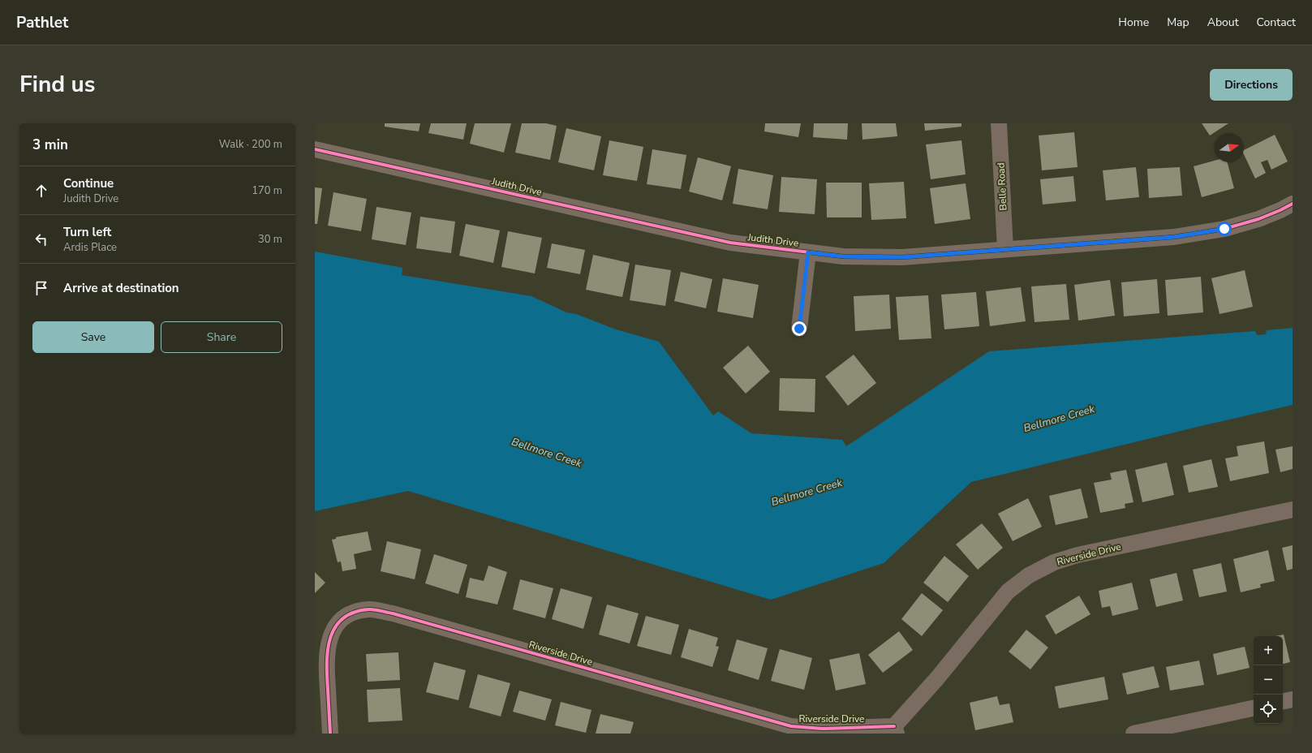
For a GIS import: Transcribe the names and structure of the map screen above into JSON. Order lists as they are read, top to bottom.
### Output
{
  "streets": {
    "street": ["Judith Drive", "Belle Road", "Riverside Drive"]
  },
  "crossings": [
    ["Judith Drive", "Belle Road"]
  ],
  "water": ["Bellmore Creek"],
  "north": "right",
  "page": {
    "header": "Pathlet",
    "nav": [
      "Home",
      "Map",
      "About",
      "Contact"
    ],
    "title": "Find us",
    "buttons": [
      "Directions",
      ["Save", "Share"]
    ],
    "heading": ["3 min", "Walk · 200 m"],
    "list": [
      ["Continue", "Judith Drive", "170 m"],
      ["Turn left", "Ardis Place", "30 m"],
      "Arrive at destination"
    ],
    "map_buttons": ["+", "−"]
  }
}
